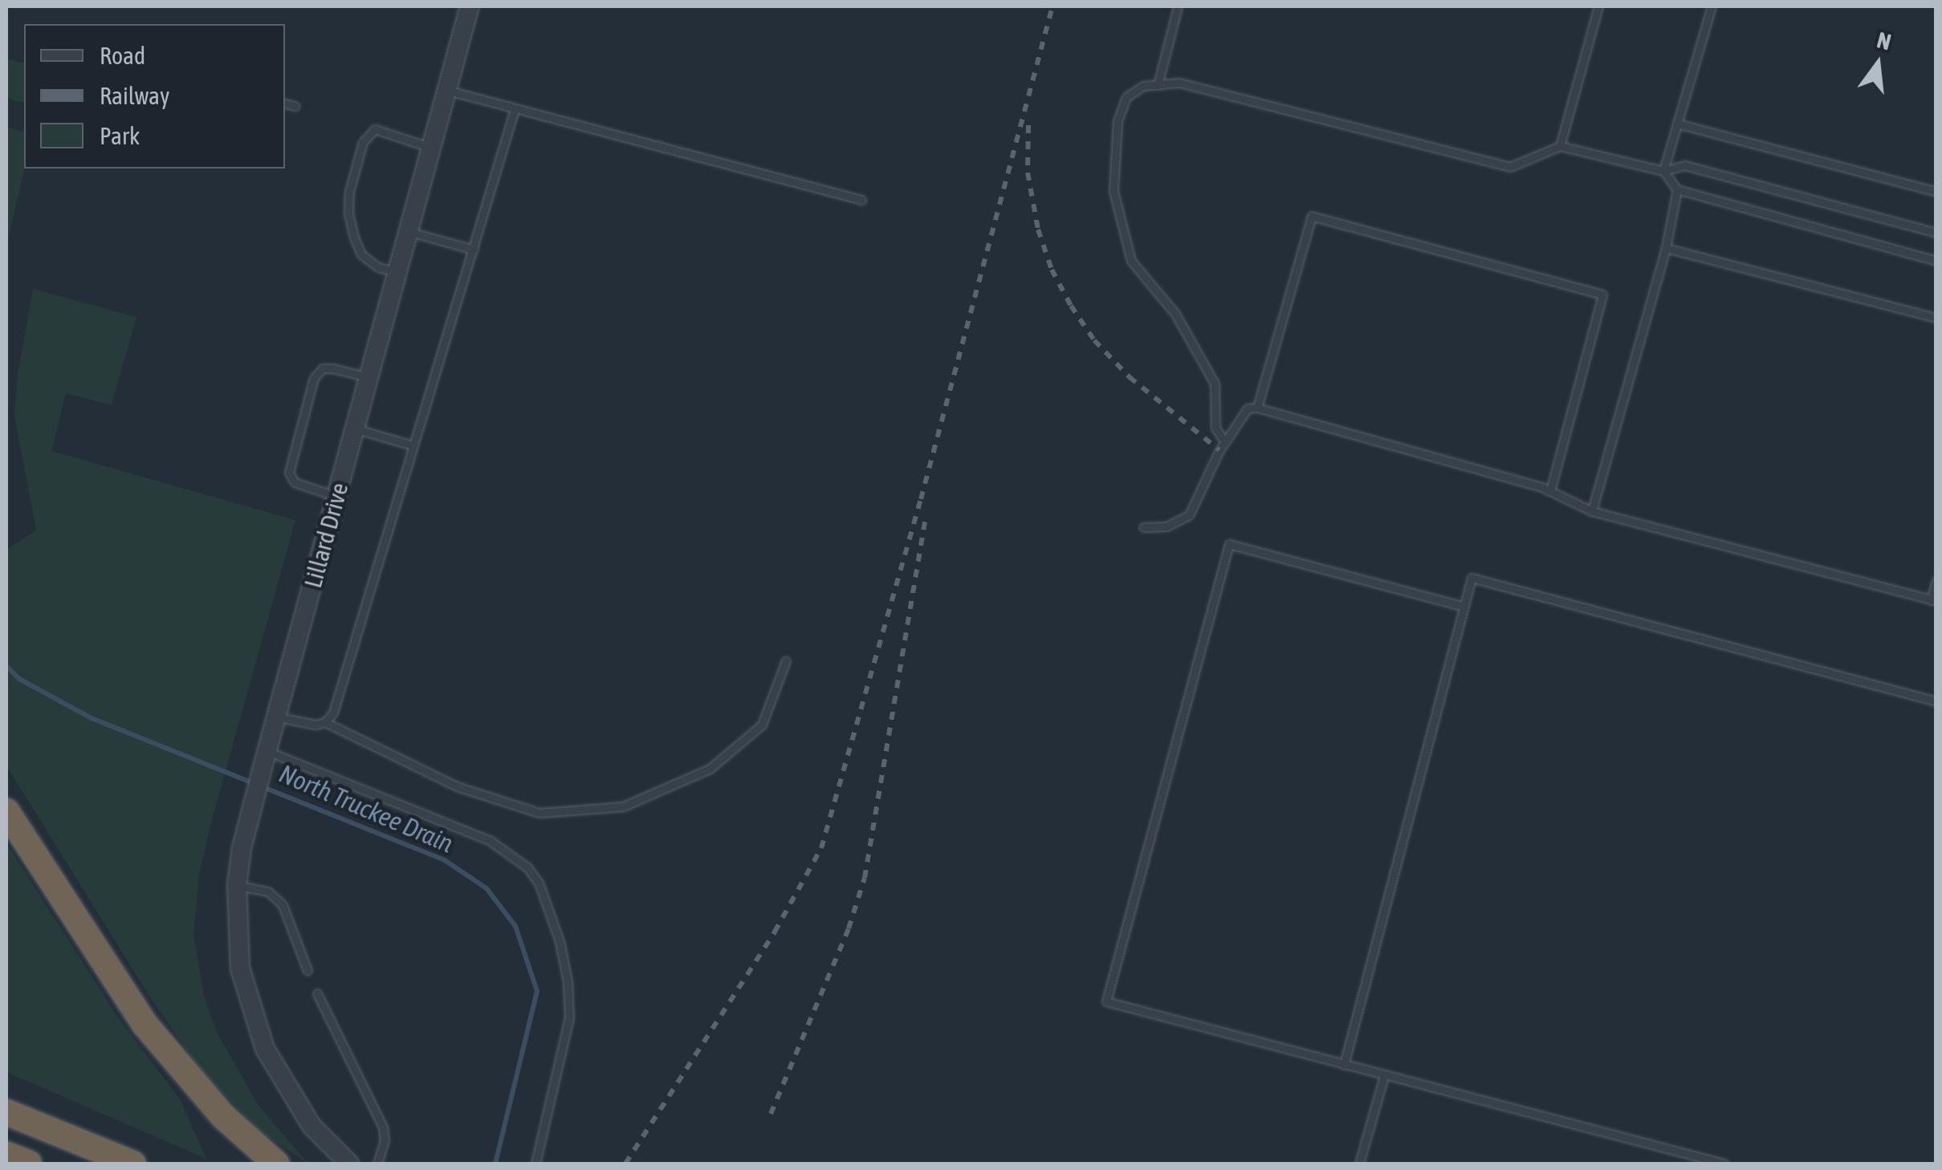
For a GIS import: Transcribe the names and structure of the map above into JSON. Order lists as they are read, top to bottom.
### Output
{
  "streets": {
    "street": ["Lillard Drive"]
  },
  "water": ["North Truckee Drain"],
  "legend": ["Road", "Railway", "Park"],
  "north": "top"
}
